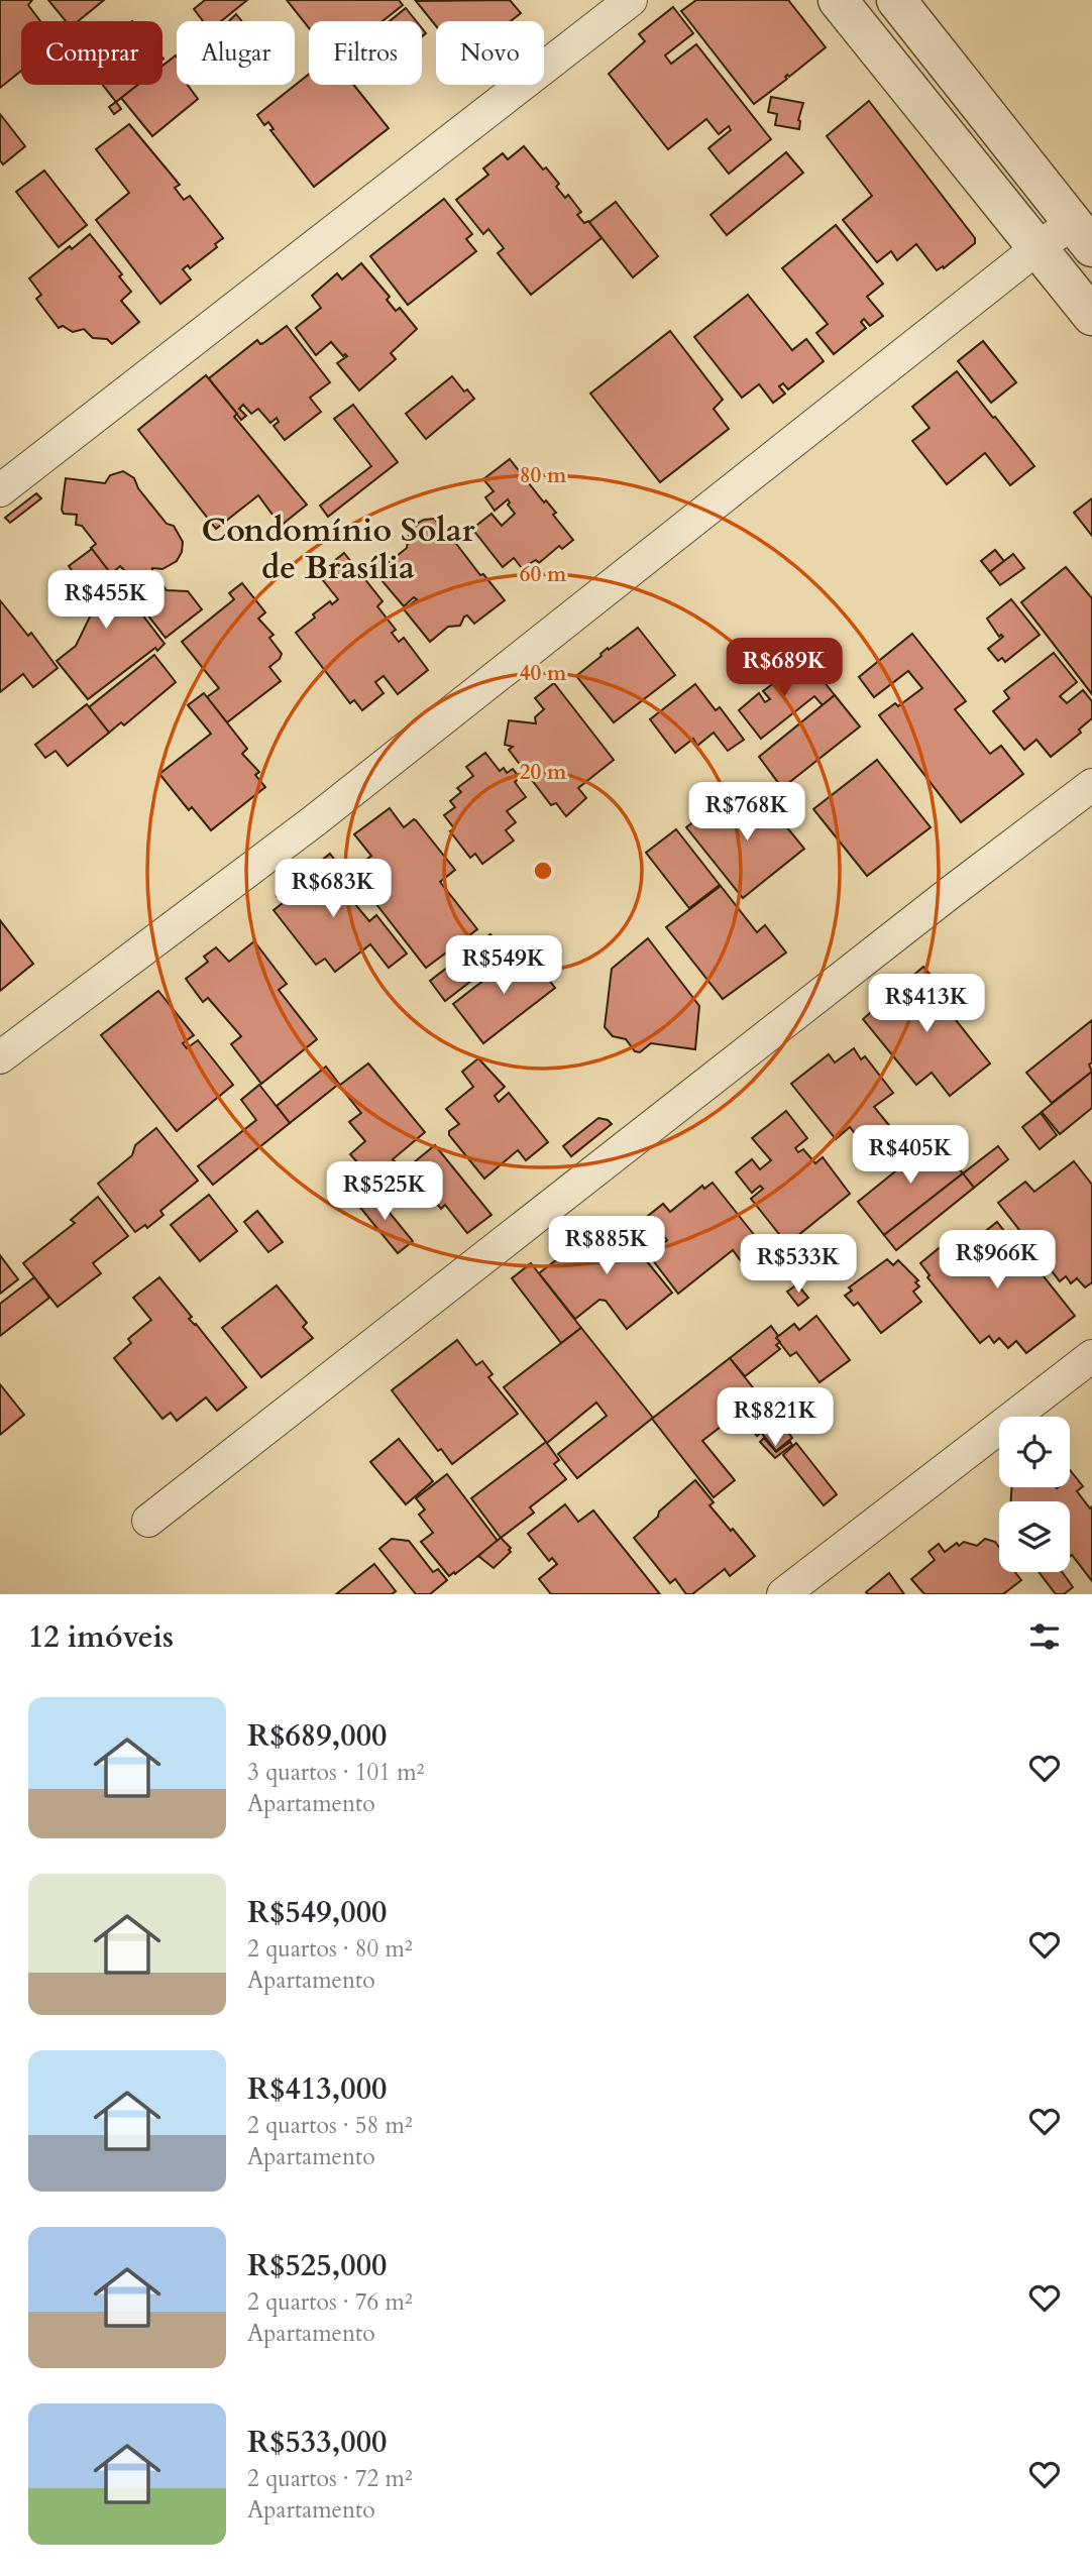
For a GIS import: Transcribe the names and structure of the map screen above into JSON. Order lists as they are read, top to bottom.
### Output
{
  "districts": ["Condomínio Solar de Brasília"],
  "page": {
    "chip": [
      "Comprar",
      "Alugar",
      "Filtros",
      "Novo"
    ],
    "price": [
      "R$455K",
      "R$689K",
      "R$768K",
      "R$683K",
      "R$549K",
      "R$413K",
      "R$405K",
      "R$525K",
      "R$885K",
      "R$966K",
      "R$533K",
      "R$821K"
    ],
    "heading": "12 imóveis",
    "list": [
      {
        "name": "R$689,000",
        "note": "3 quartos · 101 m² · Apartamento"
      },
      {
        "name": "R$549,000",
        "note": "2 quartos · 80 m² · Apartamento"
      },
      {
        "name": "R$413,000",
        "note": "2 quartos · 58 m² · Apartamento"
      },
      {
        "name": "R$525,000",
        "note": "2 quartos · 76 m² · Apartamento"
      },
      {
        "name": "R$533,000",
        "note": "2 quartos · 72 m² · Apartamento"
      }
    ]
  },
  "rings": [
    "80 m",
    "60 m",
    "40 m",
    "20 m"
  ]
}
